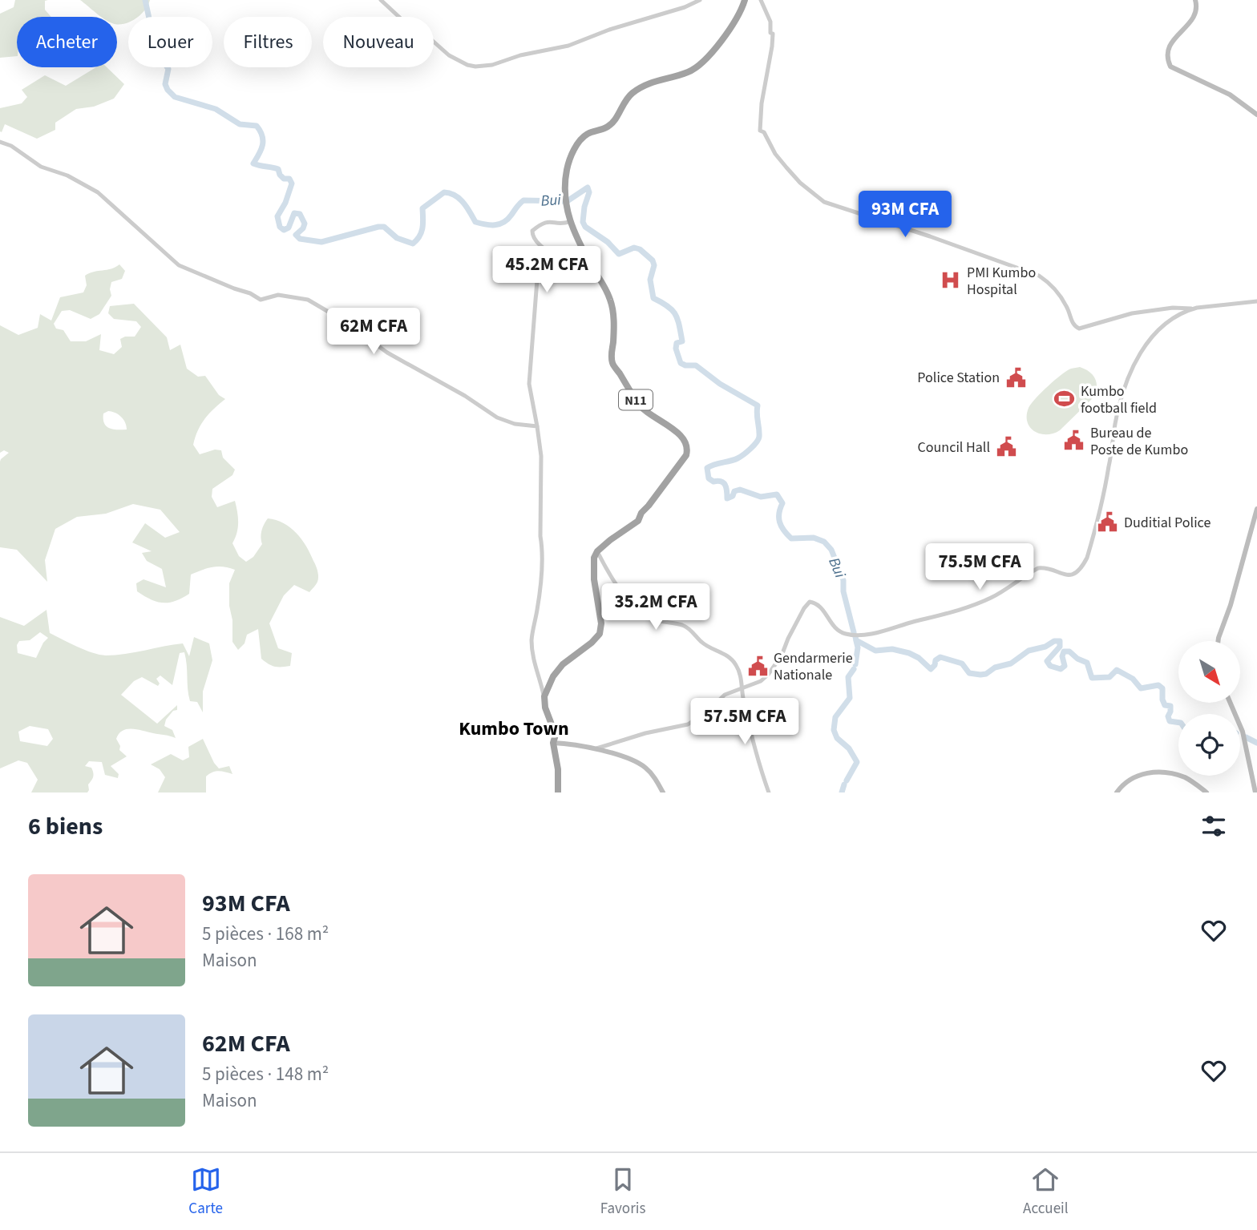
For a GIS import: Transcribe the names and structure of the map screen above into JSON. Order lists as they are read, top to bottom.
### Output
{
  "streets": {
    "highway": ["N11"]
  },
  "districts": ["Kumbo Town"],
  "water": ["Bui"],
  "places": {
    "hospital": ["PMI Kumbo Hospital"],
    "public building": [
      "Police Station",
      "Bureau de Poste de Kumbo",
      "Council Hall",
      "Duditial Police",
      "Gendarmerie Nationale"
    ],
    "sports": ["Kumbo football field"]
  },
  "north": "bottom right",
  "page": {
    "chip": [
      "Acheter",
      "Louer",
      "Filtres",
      "Nouveau"
    ],
    "price": [
      "93M CFA",
      "45.2M CFA",
      "62M CFA",
      "75.5M CFA",
      "35.2M CFA",
      "57.5M CFA"
    ],
    "heading": "6 biens",
    "list": [
      {
        "name": "93M CFA",
        "note": "5 pièces · 168 m² · Maison"
      },
      {
        "name": "62M CFA",
        "note": "5 pièces · 148 m² · Maison"
      }
    ],
    "tabs": ["Carte", "Favoris", "Accueil"]
  }
}
